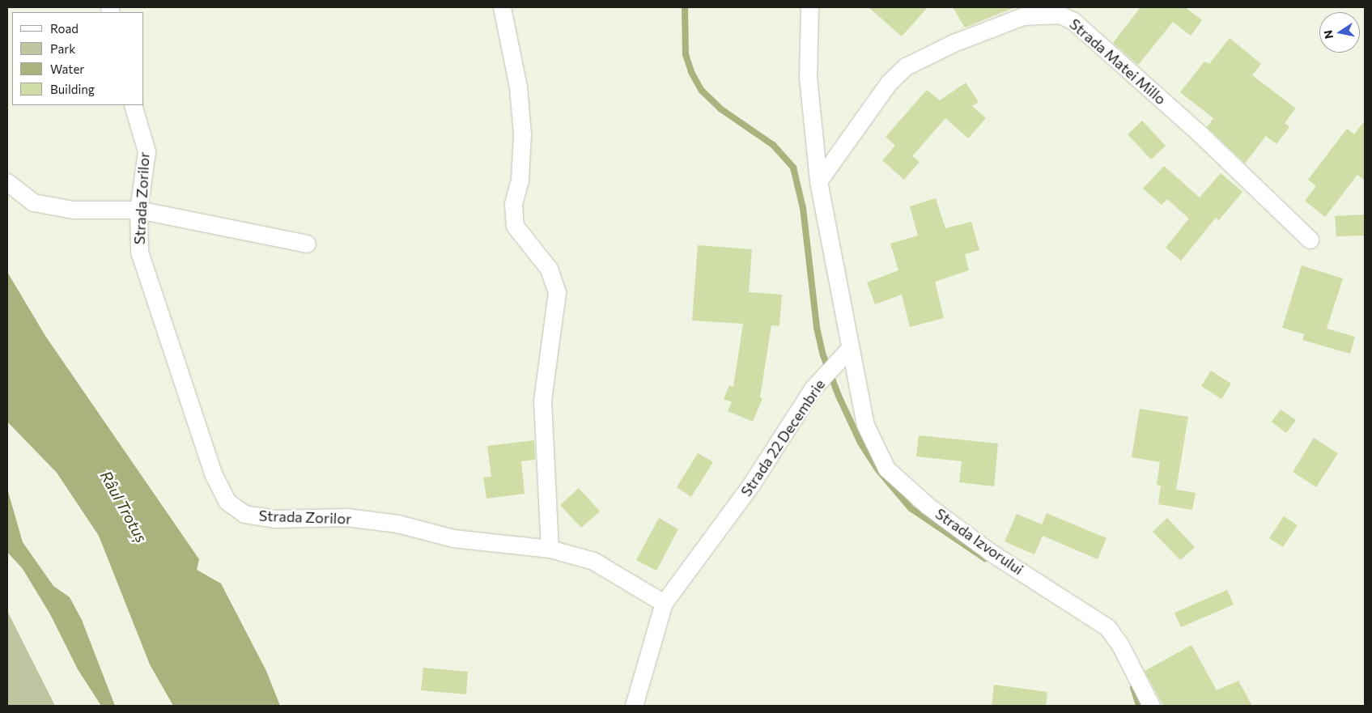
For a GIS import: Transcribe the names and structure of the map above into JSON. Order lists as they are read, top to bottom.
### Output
{
  "streets": {
    "street": [
      "Strada Matei Millo",
      "Strada Zorilor",
      "Strada 22 Decembrie",
      "Strada Izvorului"
    ]
  },
  "crossings": [
    ["Strada Zorilor", "Strada 22 Decembrie"],
    ["Strada 22 Decembrie", "Strada Izvorului"]
  ],
  "water": ["Râul Trotuș"],
  "legend": [
    "Road",
    "Park",
    "Water",
    "Building"
  ],
  "north": "left"
}
